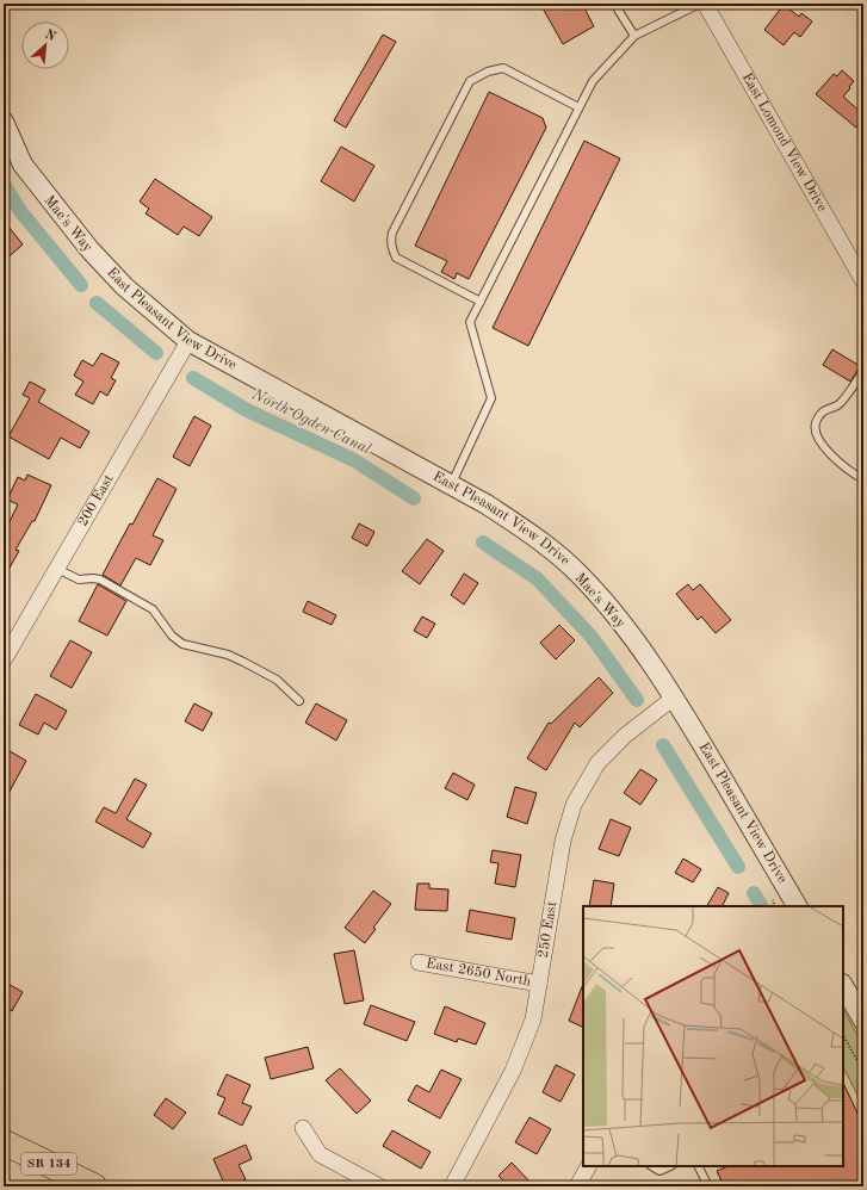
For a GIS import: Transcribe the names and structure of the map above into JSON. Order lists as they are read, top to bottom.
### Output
{
  "streets": {
    "main road": ["SR 134"],
    "street": [
      "East Lomond View Drive",
      "East Pleasant View Drive",
      "200 East",
      "250 East",
      "East 2650 North"
    ]
  },
  "crossings": [
    ["East Pleasant View Drive", "200 East"],
    ["East Pleasant View Drive", "250 East"],
    ["250 East", "East 2650 North"]
  ],
  "water": ["North Ogden Canal"],
  "north": "top right"
}
